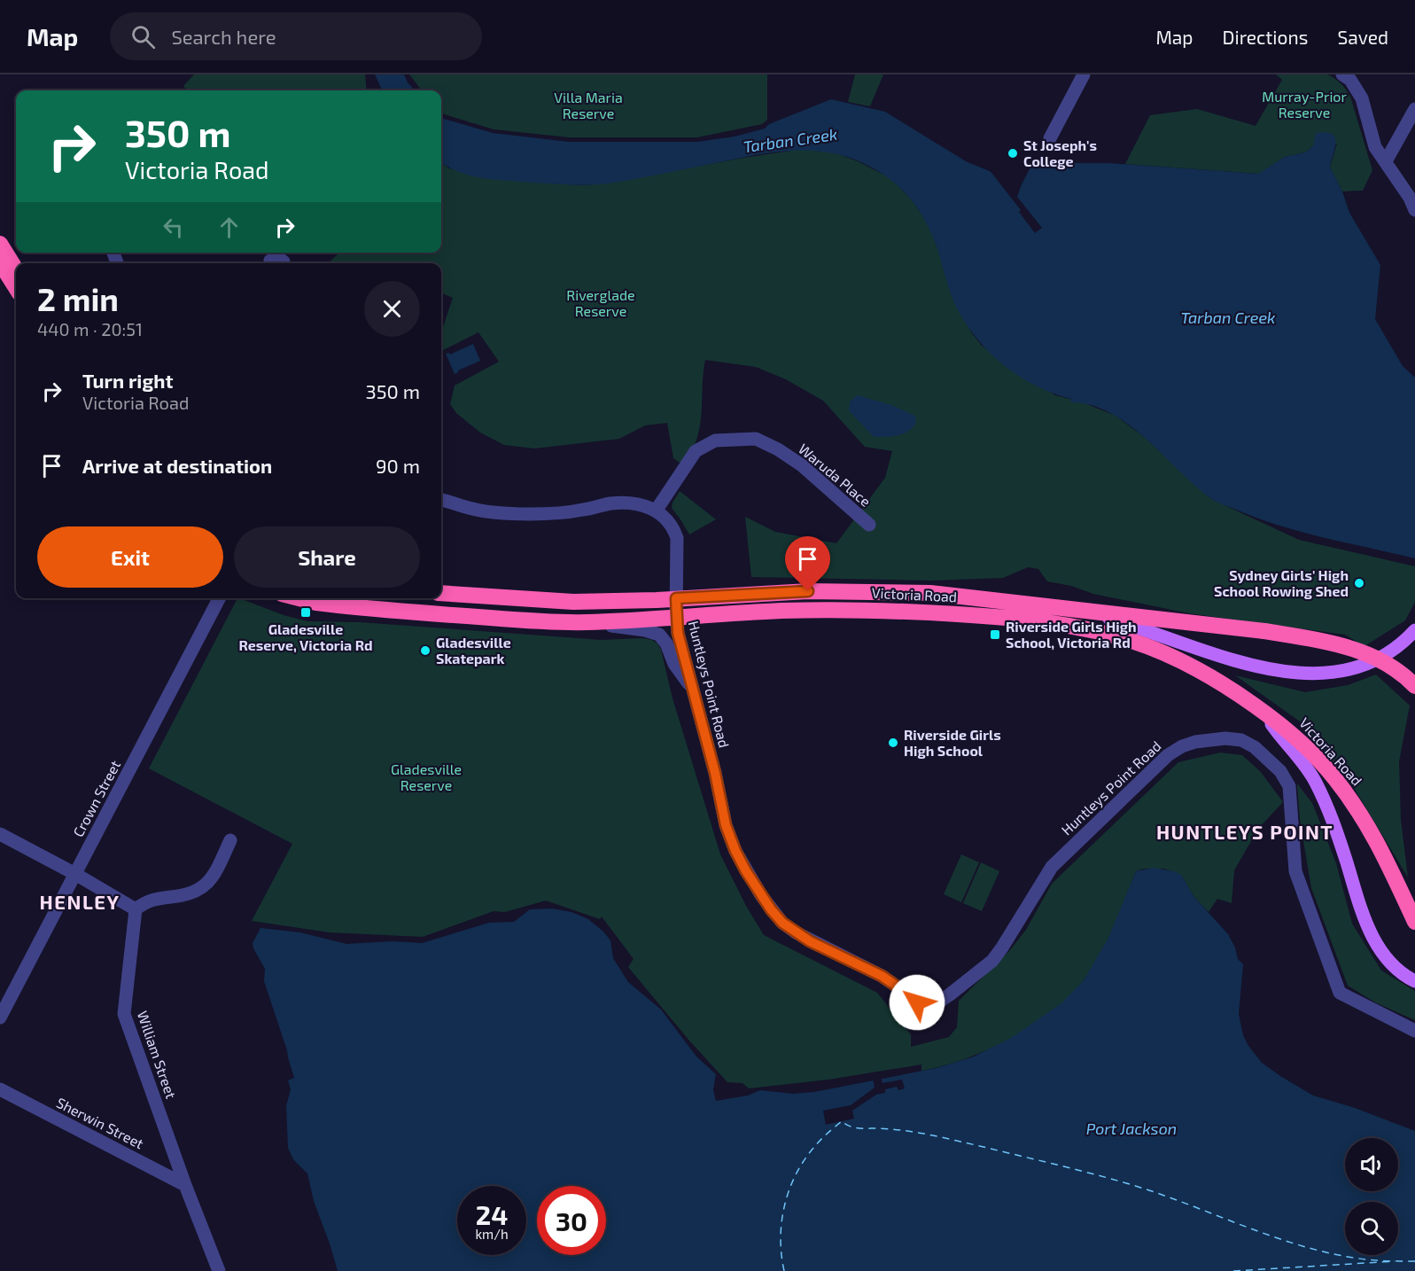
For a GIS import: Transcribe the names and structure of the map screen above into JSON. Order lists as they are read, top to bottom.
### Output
{
  "streets": {
    "highway": ["Victoria Road"],
    "street": [
      "Waruda Place",
      "Huntleys Point Road",
      "Crown Street",
      "William Street",
      "Sherwin Street"
    ]
  },
  "crossings": [
    ["Waruda Place", "Huntleys Point Road"],
    ["Victoria Road", "Huntleys Point Road"],
    ["William Street", "Sherwin Street"]
  ],
  "districts": ["HUNTLEYS POINT", "HENLEY"],
  "water": ["Tarban Creek", "Port Jackson"],
  "parks": [
    "Murray-Prior Reserve",
    "Villa Maria Reserve",
    "Riverglade Reserve",
    "Gladesville Reserve"
  ],
  "places": {
    "other": [
      "St Joseph's College",
      "Sydney Girls' High School Rowing Shed",
      "Gladesville Skatepark",
      "Riverside Girls High School"
    ],
    "transit": ["Gladesville Reserve, Victoria Rd", "Riverside Girls High School, Victoria Rd"]
  },
  "page": {
    "header": "Map",
    "search": "Search here",
    "nav": ["Map", "Directions", "Saved"],
    "turn": ["350 m", "Victoria Road"],
    "heading": ["2 min", "440 m · 20:51"],
    "list": [
      {
        "name": "Turn right",
        "note": "Victoria Road",
        "value": "350 m"
      },
      {
        "name": "Arrive at destination",
        "value": "90 m"
      }
    ],
    "buttons": ["Exit", "Share"],
    "speed": "24 km/h",
    "limit": "30"
  }
}
